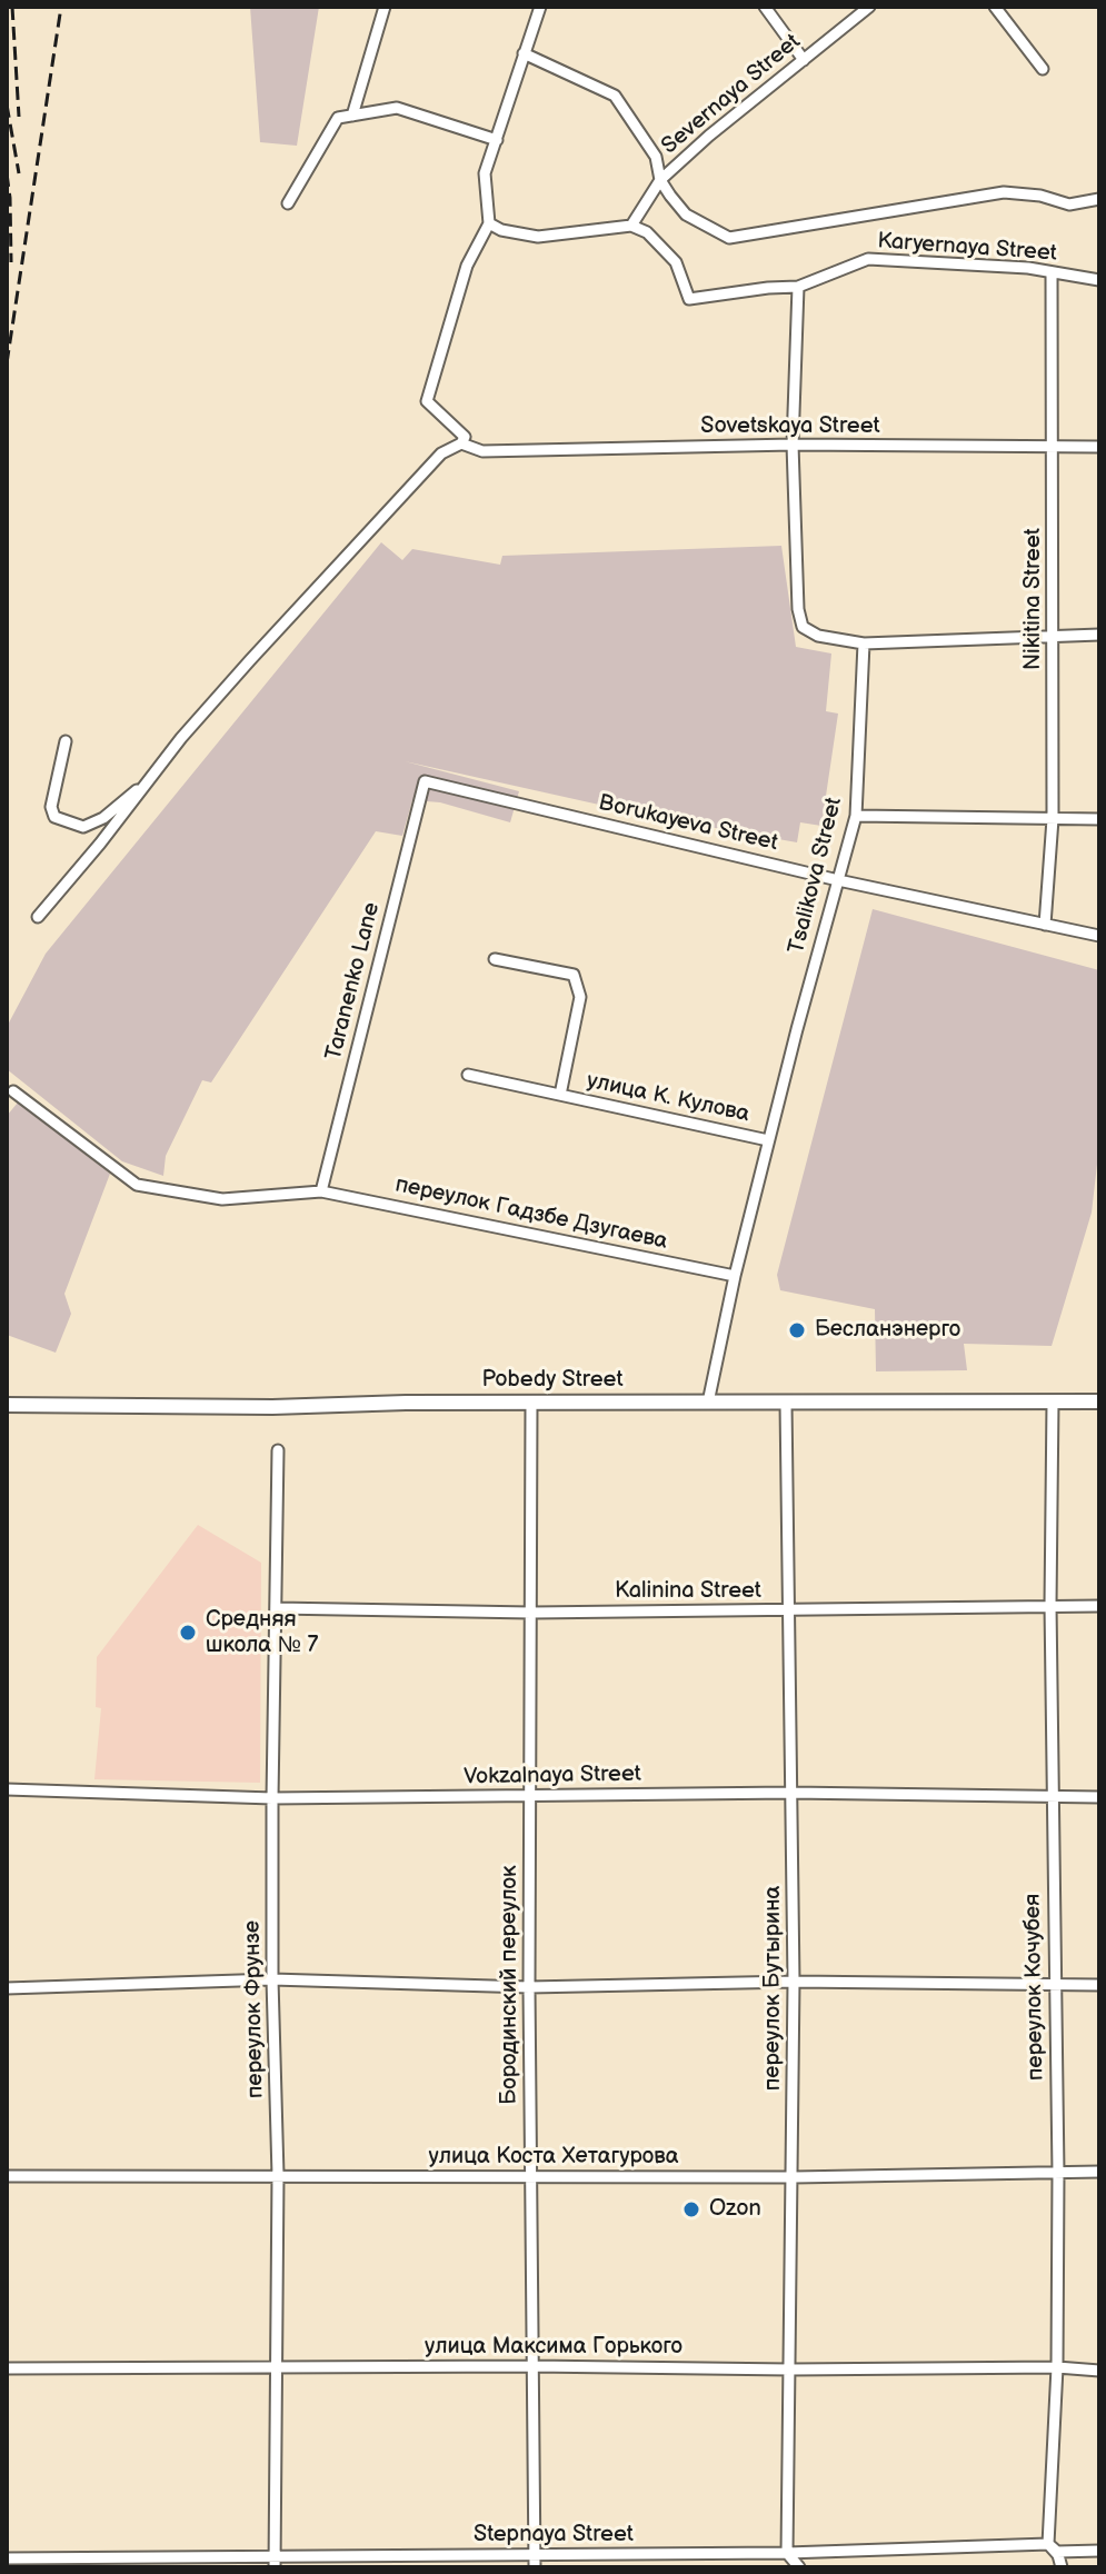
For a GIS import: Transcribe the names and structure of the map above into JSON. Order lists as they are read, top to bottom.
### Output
{
  "streets": {
    "main road": ["Pobedy Street"],
    "street": [
      "Severnaya Street",
      "Karyernaya Street",
      "Sovetskaya Street",
      "Nikitina Street",
      "Borukayeva Street",
      "Tsalikova Street",
      "Taranenko Lane",
      "улица К. Кулова",
      "переулок Гадзбе Дзугаева",
      "Kalinina Street",
      "Vokzalnaya Street",
      "Бородинский переулок",
      "переулок Кочубея",
      "переулок Бутырина",
      "переулок Фрунзе",
      "улица Коста Хетагурова",
      "улица Максима Горького",
      "Stepnaya Street"
    ]
  },
  "crossings": [
    ["Severnaya Street", "Karyernaya Street"],
    ["Karyernaya Street", "Nikitina Street"],
    ["Sovetskaya Street", "Nikitina Street"],
    ["Nikitina Street", "Borukayeva Street"],
    ["Borukayeva Street", "Tsalikova Street"],
    ["Borukayeva Street", "Taranenko Lane"],
    ["Tsalikova Street", "улица К. Кулова"],
    ["Tsalikova Street", "переулок Гадзбе Дзугаева"],
    ["Tsalikova Street", "Pobedy Street"],
    ["Taranenko Lane", "переулок Гадзбе Дзугаева"],
    ["Pobedy Street", "Бородинский переулок"],
    ["Pobedy Street", "переулок Кочубея"],
    ["Pobedy Street", "переулок Бутырина"],
    ["Kalinina Street", "Бородинский переулок"],
    ["Kalinina Street", "переулок Кочубея"],
    ["Kalinina Street", "переулок Бутырина"],
    ["Kalinina Street", "переулок Фрунзе"],
    ["Vokzalnaya Street", "Бородинский переулок"],
    ["Vokzalnaya Street", "переулок Кочубея"],
    ["Vokzalnaya Street", "переулок Бутырина"],
    ["Vokzalnaya Street", "переулок Фрунзе"],
    ["Бородинский переулок", "улица Коста Хетагурова"],
    ["Бородинский переулок", "улица Максима Горького"],
    ["Бородинский переулок", "Stepnaya Street"],
    ["переулок Кочубея", "улица Коста Хетагурова"],
    ["переулок Кочубея", "улица Максима Горького"],
    ["переулок Кочубея", "Stepnaya Street"],
    ["переулок Бутырина", "улица Коста Хетагурова"],
    ["переулок Бутырина", "улица Максима Горького"],
    ["переулок Бутырина", "Stepnaya Street"],
    ["переулок Фрунзе", "улица Коста Хетагурова"],
    ["переулок Фрунзе", "улица Максима Горького"],
    ["переулок Фрунзе", "Stepnaya Street"]
  ],
  "places": ["Бесланэнерго", "Средняя школа № 7", "Ozon"]
}
